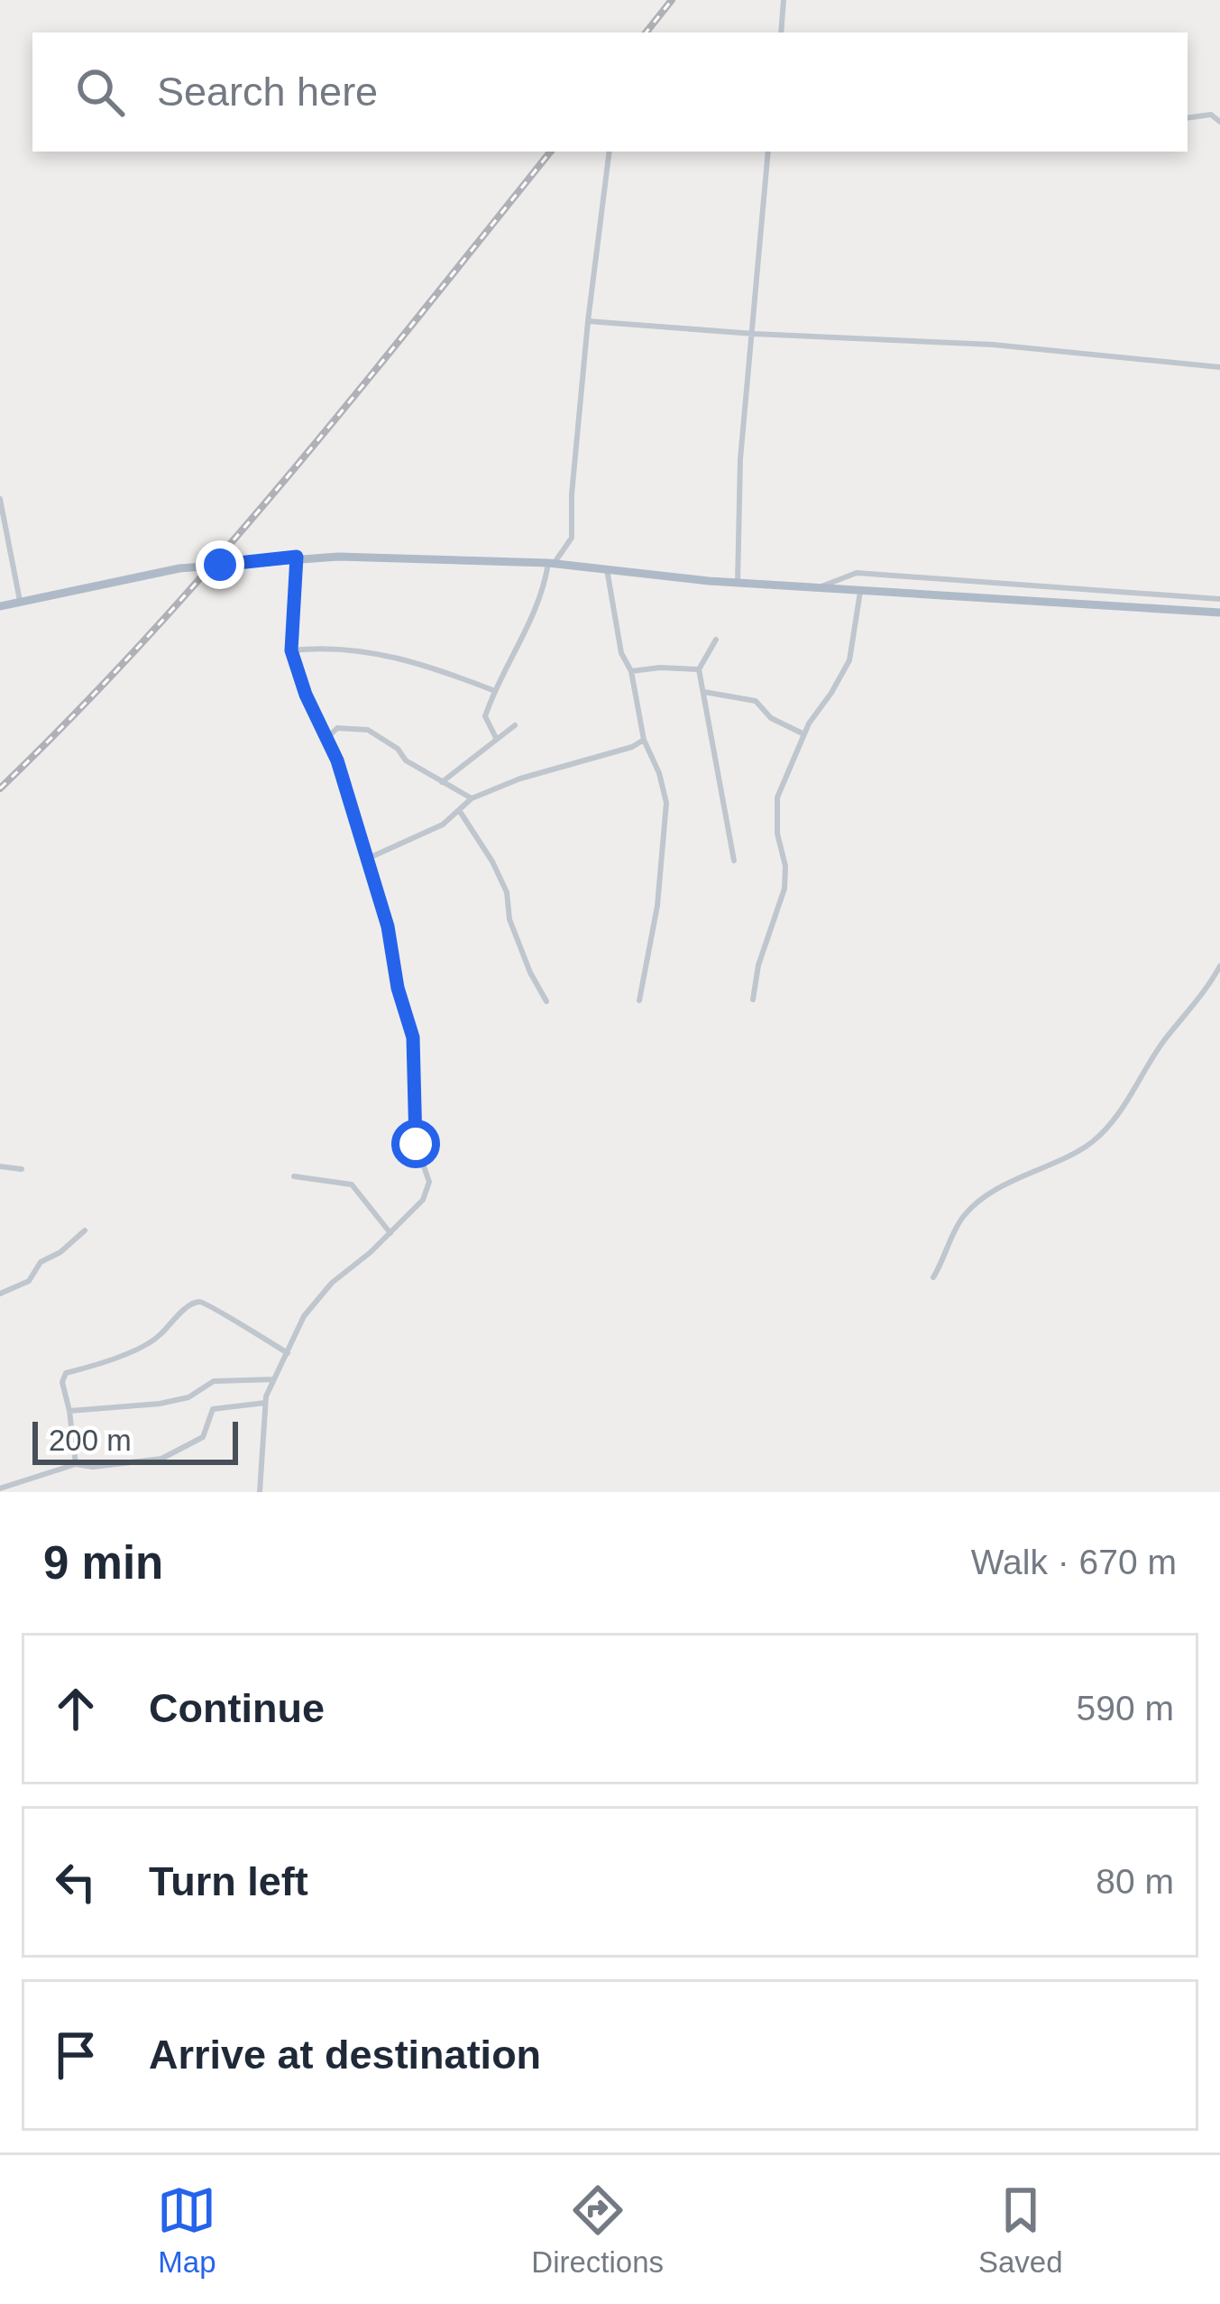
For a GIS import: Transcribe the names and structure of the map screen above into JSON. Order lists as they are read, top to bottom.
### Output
{
  "scale_bar": "200 m",
  "page": {
    "search": "Search here",
    "scale": "200 m",
    "heading": ["9 min", "Walk · 670 m"],
    "list": [
      ["Continue", "590 m"],
      ["Turn left", "80 m"],
      "Arrive at destination"
    ],
    "nav": ["Map", "Directions", "Saved"]
  }
}
